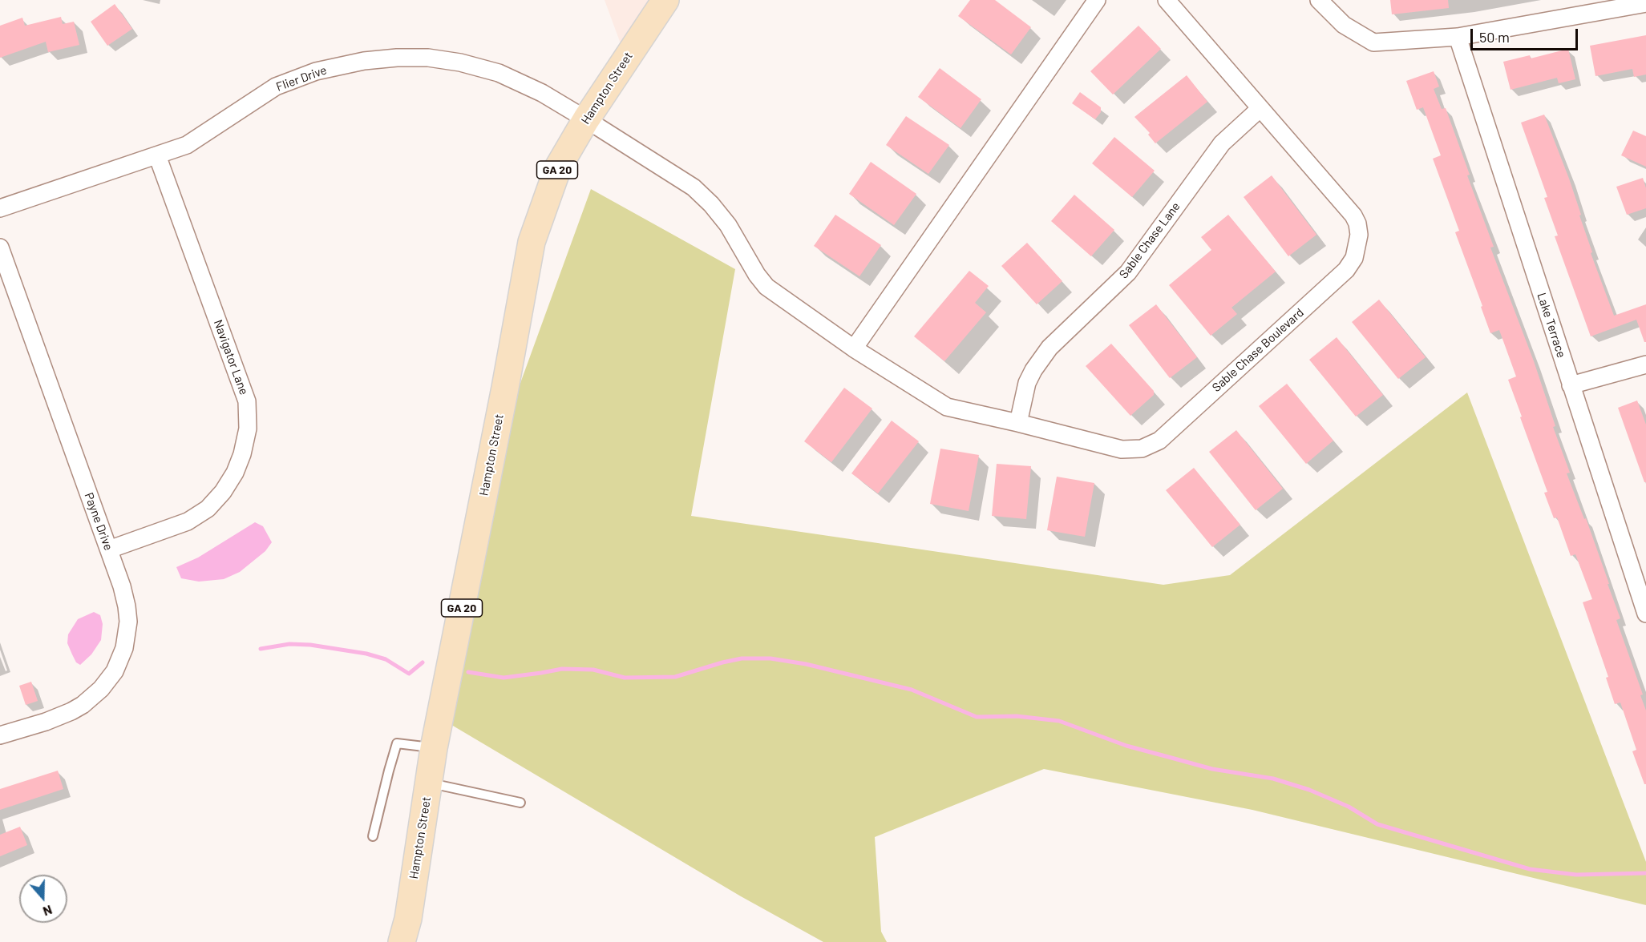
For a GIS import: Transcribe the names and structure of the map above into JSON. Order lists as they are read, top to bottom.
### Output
{
  "streets": {
    "main road": ["Hampton Street", "GA 20"],
    "street": [
      "Flier Drive",
      "Sable Chase Lane",
      "Lake Terrace",
      "Sable Chase Boulevard",
      "Navigator Lane",
      "Payne Drive"
    ]
  },
  "crossings": [
    ["Flier Drive", "Hampton Street"],
    ["Flier Drive", "Sable Chase Boulevard"],
    ["Flier Drive", "Navigator Lane"],
    ["Hampton Street", "Sable Chase Boulevard"],
    ["Sable Chase Lane", "Sable Chase Boulevard"],
    ["Navigator Lane", "Payne Drive"]
  ],
  "scale_bar": "50 m",
  "north": "bottom"
}
